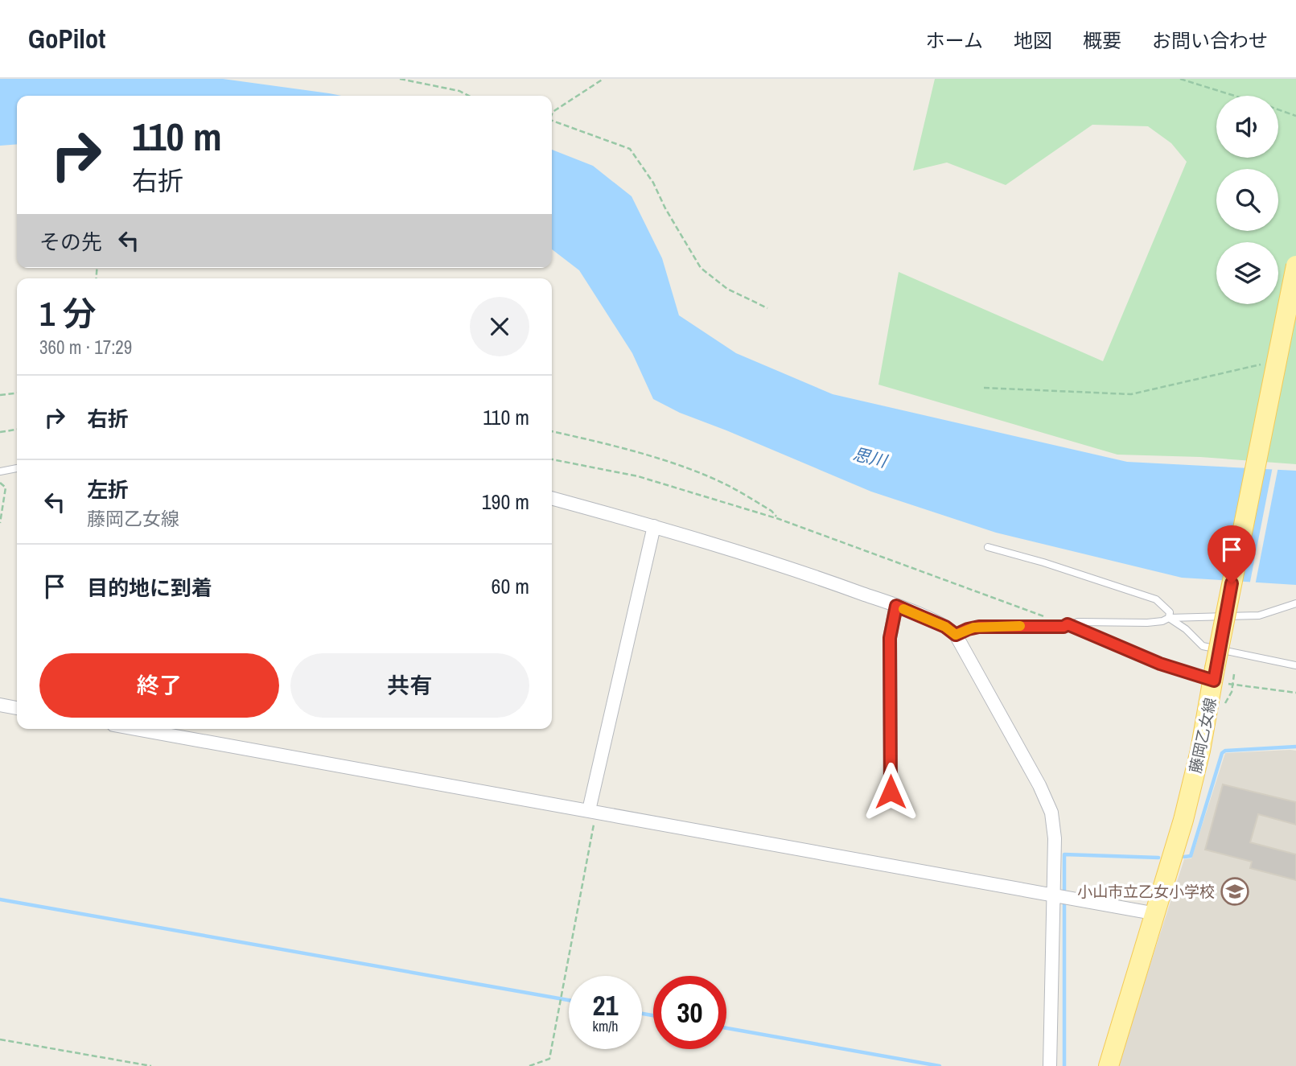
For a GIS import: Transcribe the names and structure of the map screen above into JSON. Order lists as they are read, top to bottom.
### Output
{
  "streets": {
    "main road": ["藤岡乙女線"]
  },
  "water": ["思川"],
  "places": {
    "school or university": ["小山市立乙女小学校"]
  },
  "page": {
    "header": "GoPilot",
    "nav": [
      "ホーム",
      "地図",
      "概要",
      "お問い合わせ"
    ],
    "turn": ["110 m", "右折"],
    "then": "その先",
    "heading": ["1 分", "360 m · 17:29"],
    "list": [
      {
        "name": "右折",
        "value": "110 m"
      },
      {
        "name": "左折",
        "note": "藤岡乙女線",
        "value": "190 m"
      },
      {
        "name": "目的地に到着",
        "value": "60 m"
      }
    ],
    "buttons": ["終了", "共有"],
    "speed": "21 km/h",
    "limit": "30"
  }
}
